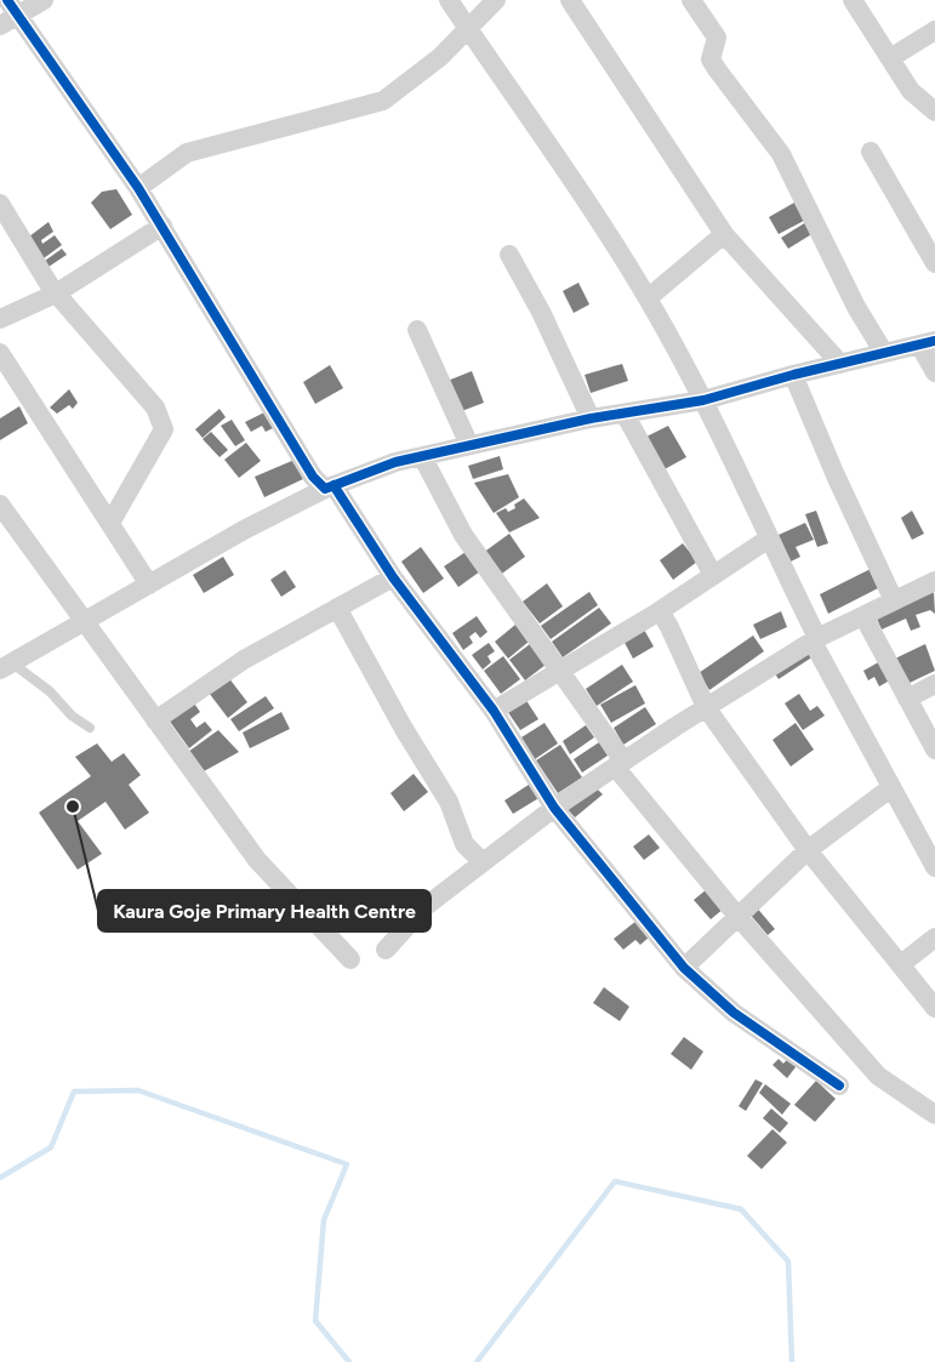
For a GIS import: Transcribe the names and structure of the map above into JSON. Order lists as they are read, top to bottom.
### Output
{
  "places": ["Kaura Goje Primary Health Centre"]
}
